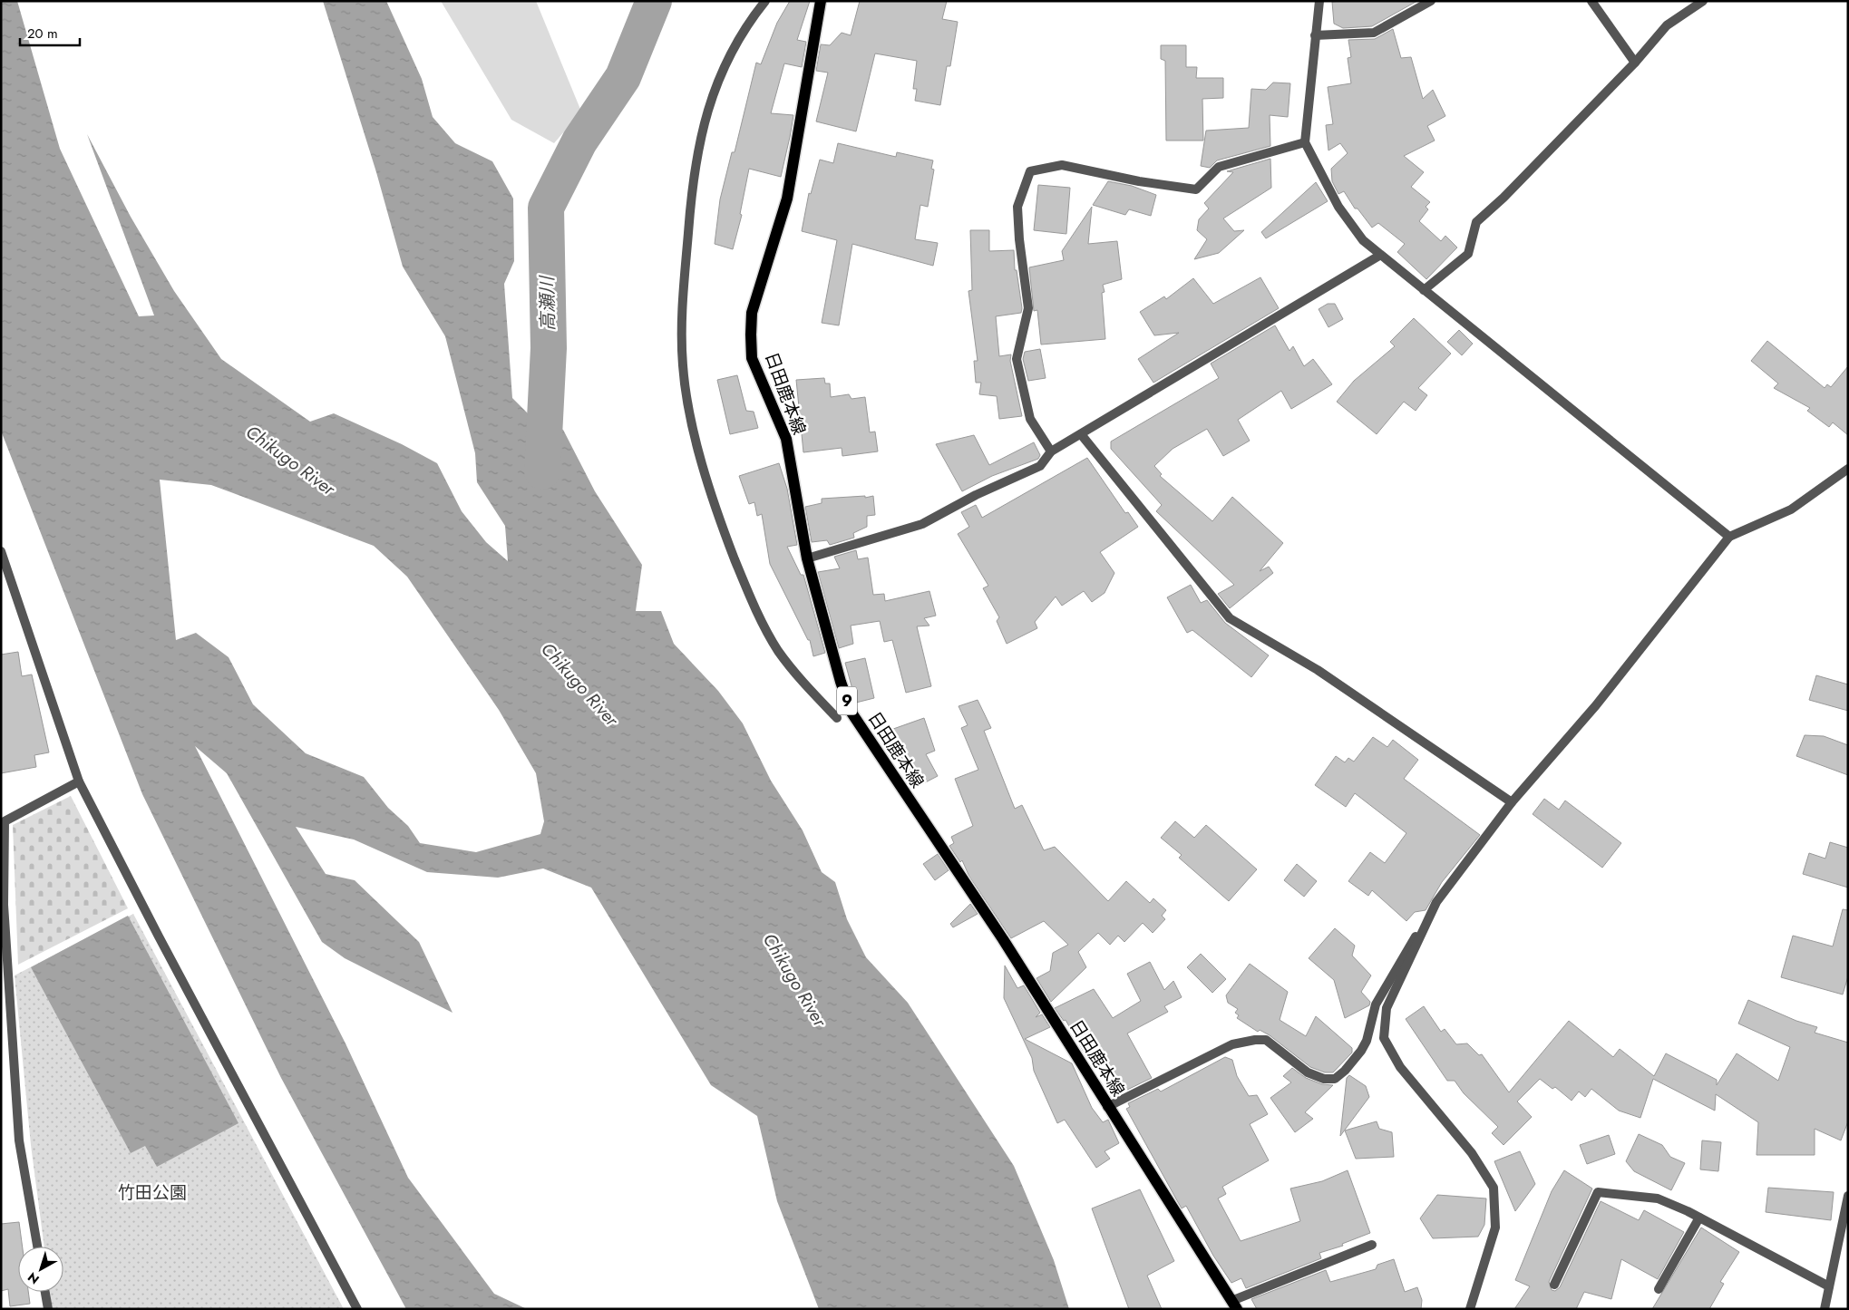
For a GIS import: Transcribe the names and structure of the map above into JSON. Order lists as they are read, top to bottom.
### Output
{
  "streets": {
    "main road": ["日田鹿本線", "9"]
  },
  "water": ["高瀬川", "Chikugo River"],
  "parks": ["竹田公園"],
  "scale_bar": "20 m",
  "north": "bottom left"
}
